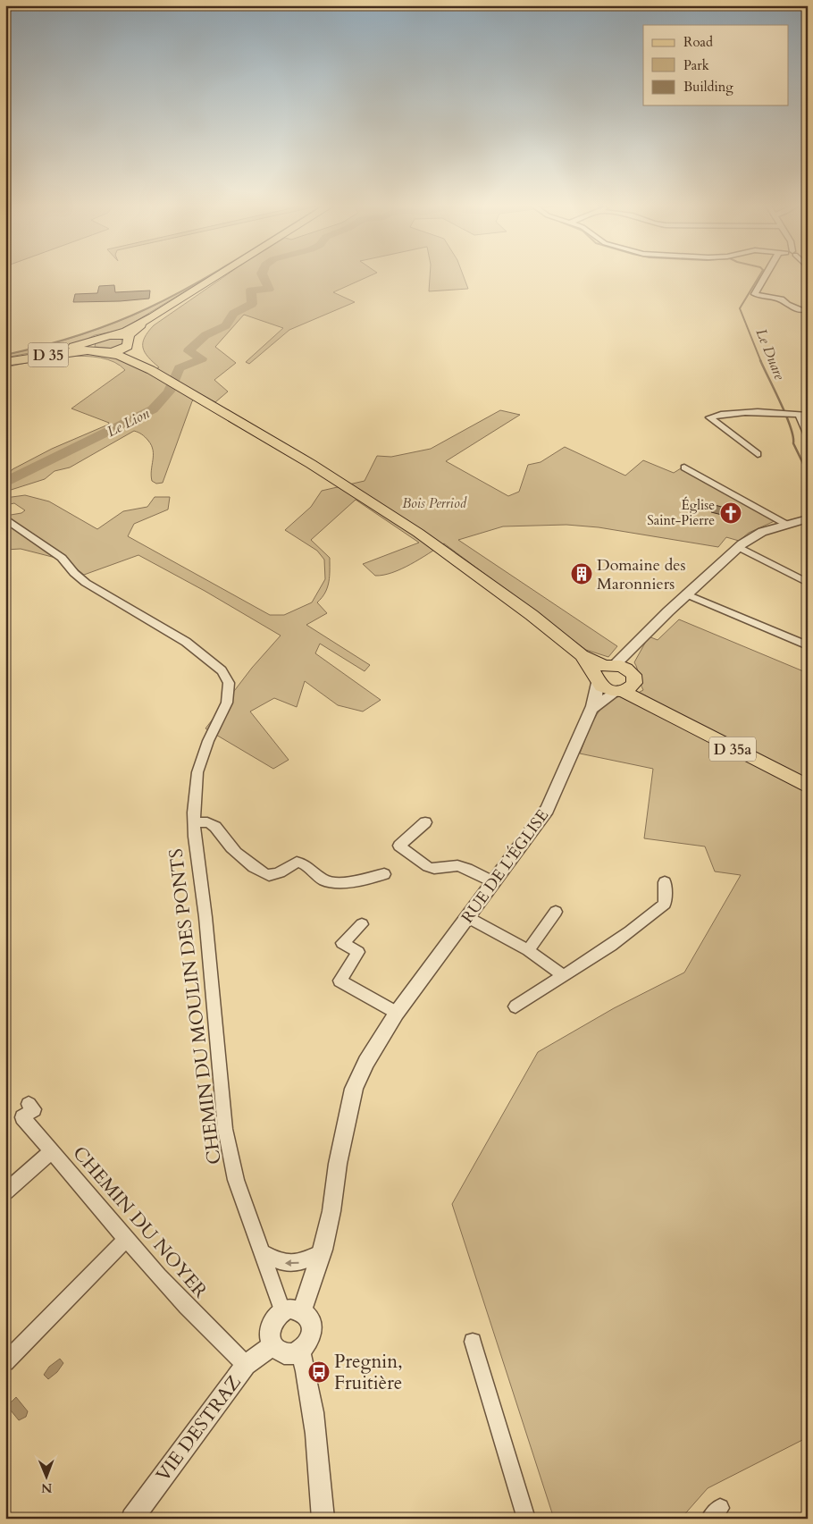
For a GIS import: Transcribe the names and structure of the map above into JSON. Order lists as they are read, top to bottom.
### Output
{
  "streets": {
    "main road": ["D 35", "D 35a"],
    "street": [
      "RUE DE L'ÉGLISE",
      "CHEMIN DU MOULIN DES PONTS",
      "CHEMIN DU NOYER",
      "VIE DESTRAZ"
    ]
  },
  "crossings": [
    ["D 35a", "RUE DE L'ÉGLISE"],
    ["RUE DE L'ÉGLISE", "CHEMIN DU MOULIN DES PONTS"],
    ["RUE DE L'ÉGLISE", "VIE DESTRAZ"],
    ["CHEMIN DU MOULIN DES PONTS", "VIE DESTRAZ"],
    ["CHEMIN DU NOYER", "VIE DESTRAZ"]
  ],
  "water": ["Le Duare", "Le Lion"],
  "parks": ["Bois Perriod"],
  "places": {
    "church": ["Église Saint-Pierre"],
    "building": ["Domaine des Maronniers"],
    "bus stop": ["Pregnin, Fruitière"]
  },
  "legend": ["Road", "Park", "Building"],
  "north": "bottom"
}
